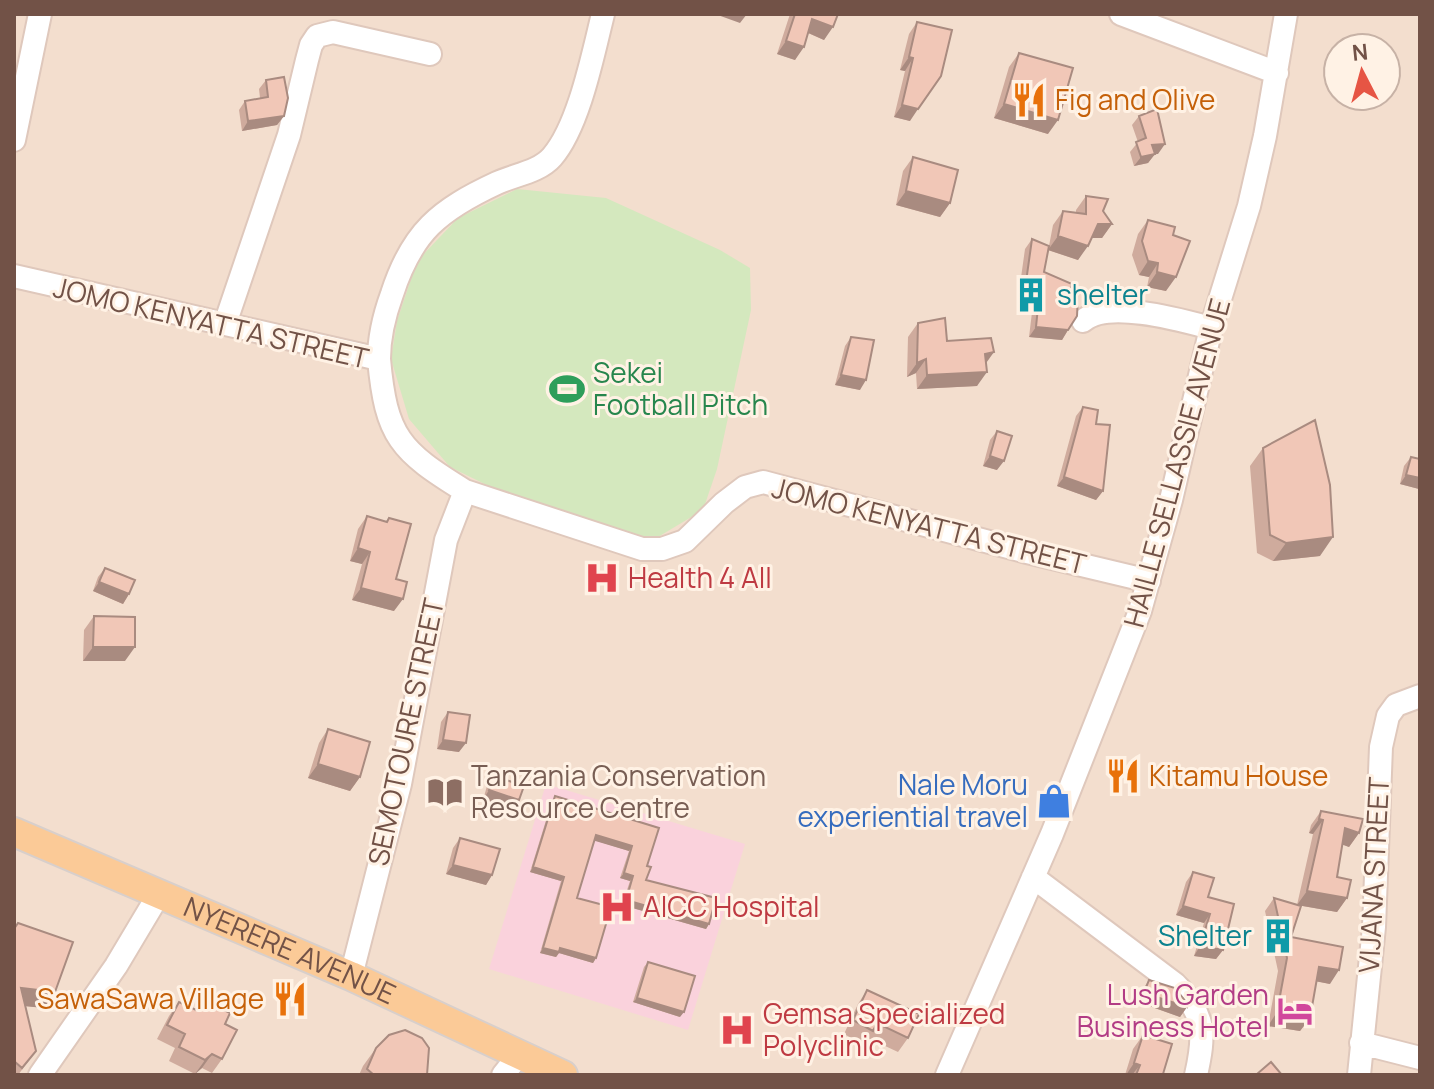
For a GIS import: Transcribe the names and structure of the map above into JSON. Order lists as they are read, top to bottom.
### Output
{
  "streets": {
    "main road": ["NYERERE AVENUE"],
    "street": [
      "JOMO KENYATTA STREET",
      "HAILLE SELLASSIE AVENUE",
      "SEMOTOURE STREET",
      "VIJANA STREET"
    ]
  },
  "crossings": [
    ["JOMO KENYATTA STREET", "HAILLE SELLASSIE AVENUE"],
    ["JOMO KENYATTA STREET", "SEMOTOURE STREET"],
    ["SEMOTOURE STREET", "NYERERE AVENUE"]
  ],
  "places": {
    "restaurant": ["Fig and Olive", "Kitamu House", "SawaSawa Village"],
    "building": ["shelter", "Shelter"],
    "sports": ["Sekei Football Pitch"],
    "hospital": ["Health 4 All", "AICC Hospital", "Gemsa Specialized Polyclinic"],
    "library": ["Tanzania Conservation Resource Centre"],
    "shop": ["Nale Moru experiential travel"],
    "hotel": ["Lush Garden Business Hotel"]
  },
  "north": "top"
}
